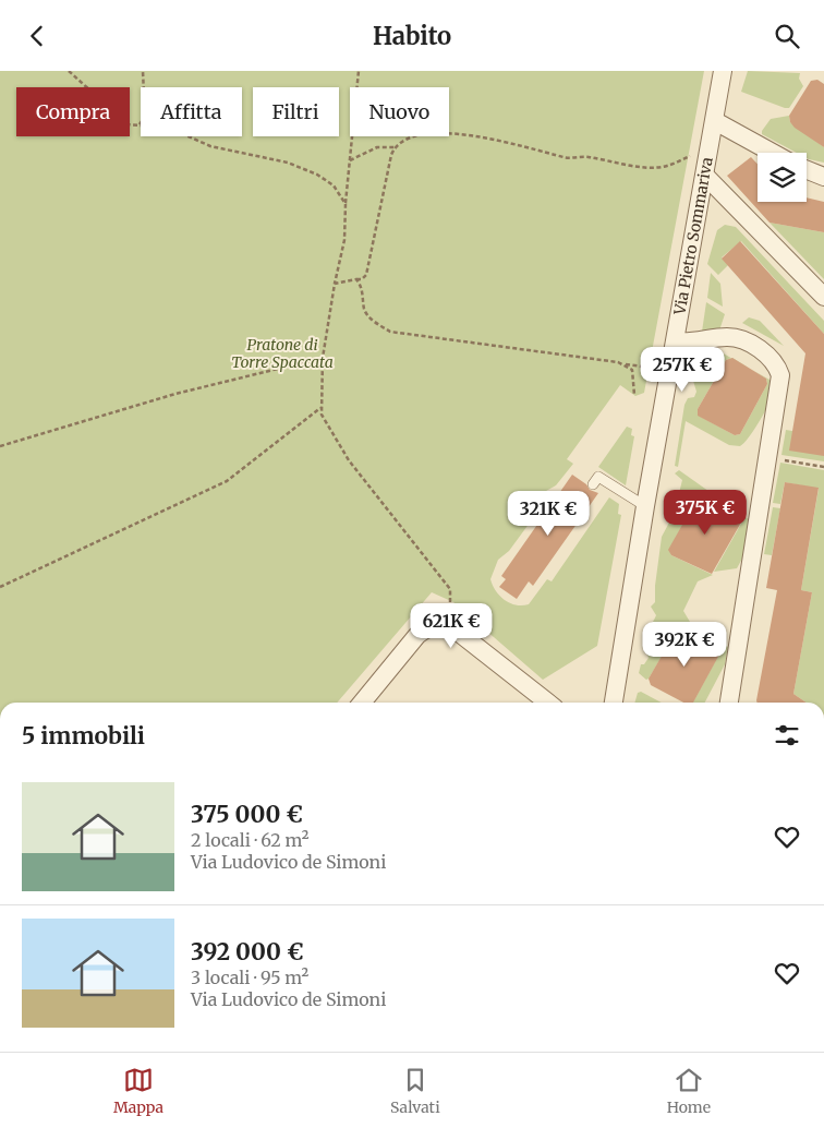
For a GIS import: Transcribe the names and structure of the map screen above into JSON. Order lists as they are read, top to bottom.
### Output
{
  "streets": {
    "street": ["Via Pietro Sommariva"]
  },
  "parks": ["Pratone di Torre Spaccata"],
  "page": {
    "header": "Habito",
    "chip": [
      "Compra",
      "Affitta",
      "Filtri",
      "Nuovo"
    ],
    "price": [
      "257K €",
      "375K €",
      "321K €",
      "621K €",
      "392K €"
    ],
    "heading": "5 immobili",
    "list": [
      {
        "name": "375 000 €",
        "note": "2 locali · 62 m² · Via Ludovico de Simoni"
      },
      {
        "name": "392 000 €",
        "note": "3 locali · 95 m² · Via Ludovico de Simoni"
      }
    ],
    "tabs": ["Mappa", "Salvati", "Home"]
  }
}
